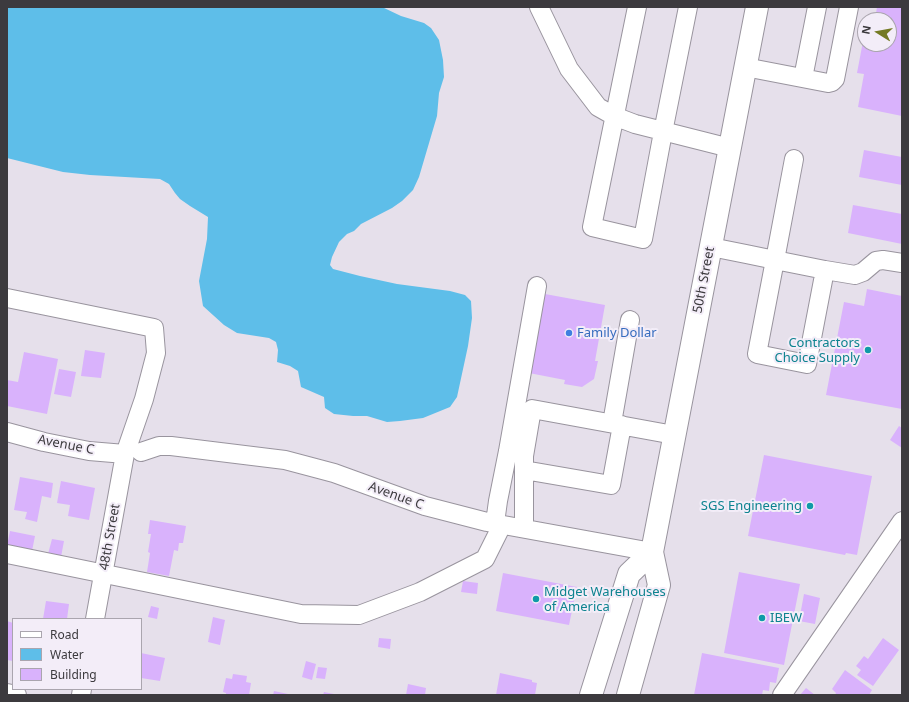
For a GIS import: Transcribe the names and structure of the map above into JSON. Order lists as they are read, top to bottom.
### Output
{
  "streets": {
    "main road": ["50th Street"],
    "street": ["Avenue C", "48th Street"]
  },
  "crossings": [
    ["50th Street", "Avenue C"],
    ["Avenue C", "48th Street"]
  ],
  "places": [
    "Family Dollar",
    "Contractors Choice Supply",
    "SGS Engineering",
    "Midget Warehouses of America",
    "IBEW"
  ],
  "legend": ["Road", "Water", "Building"],
  "north": "left"
}
